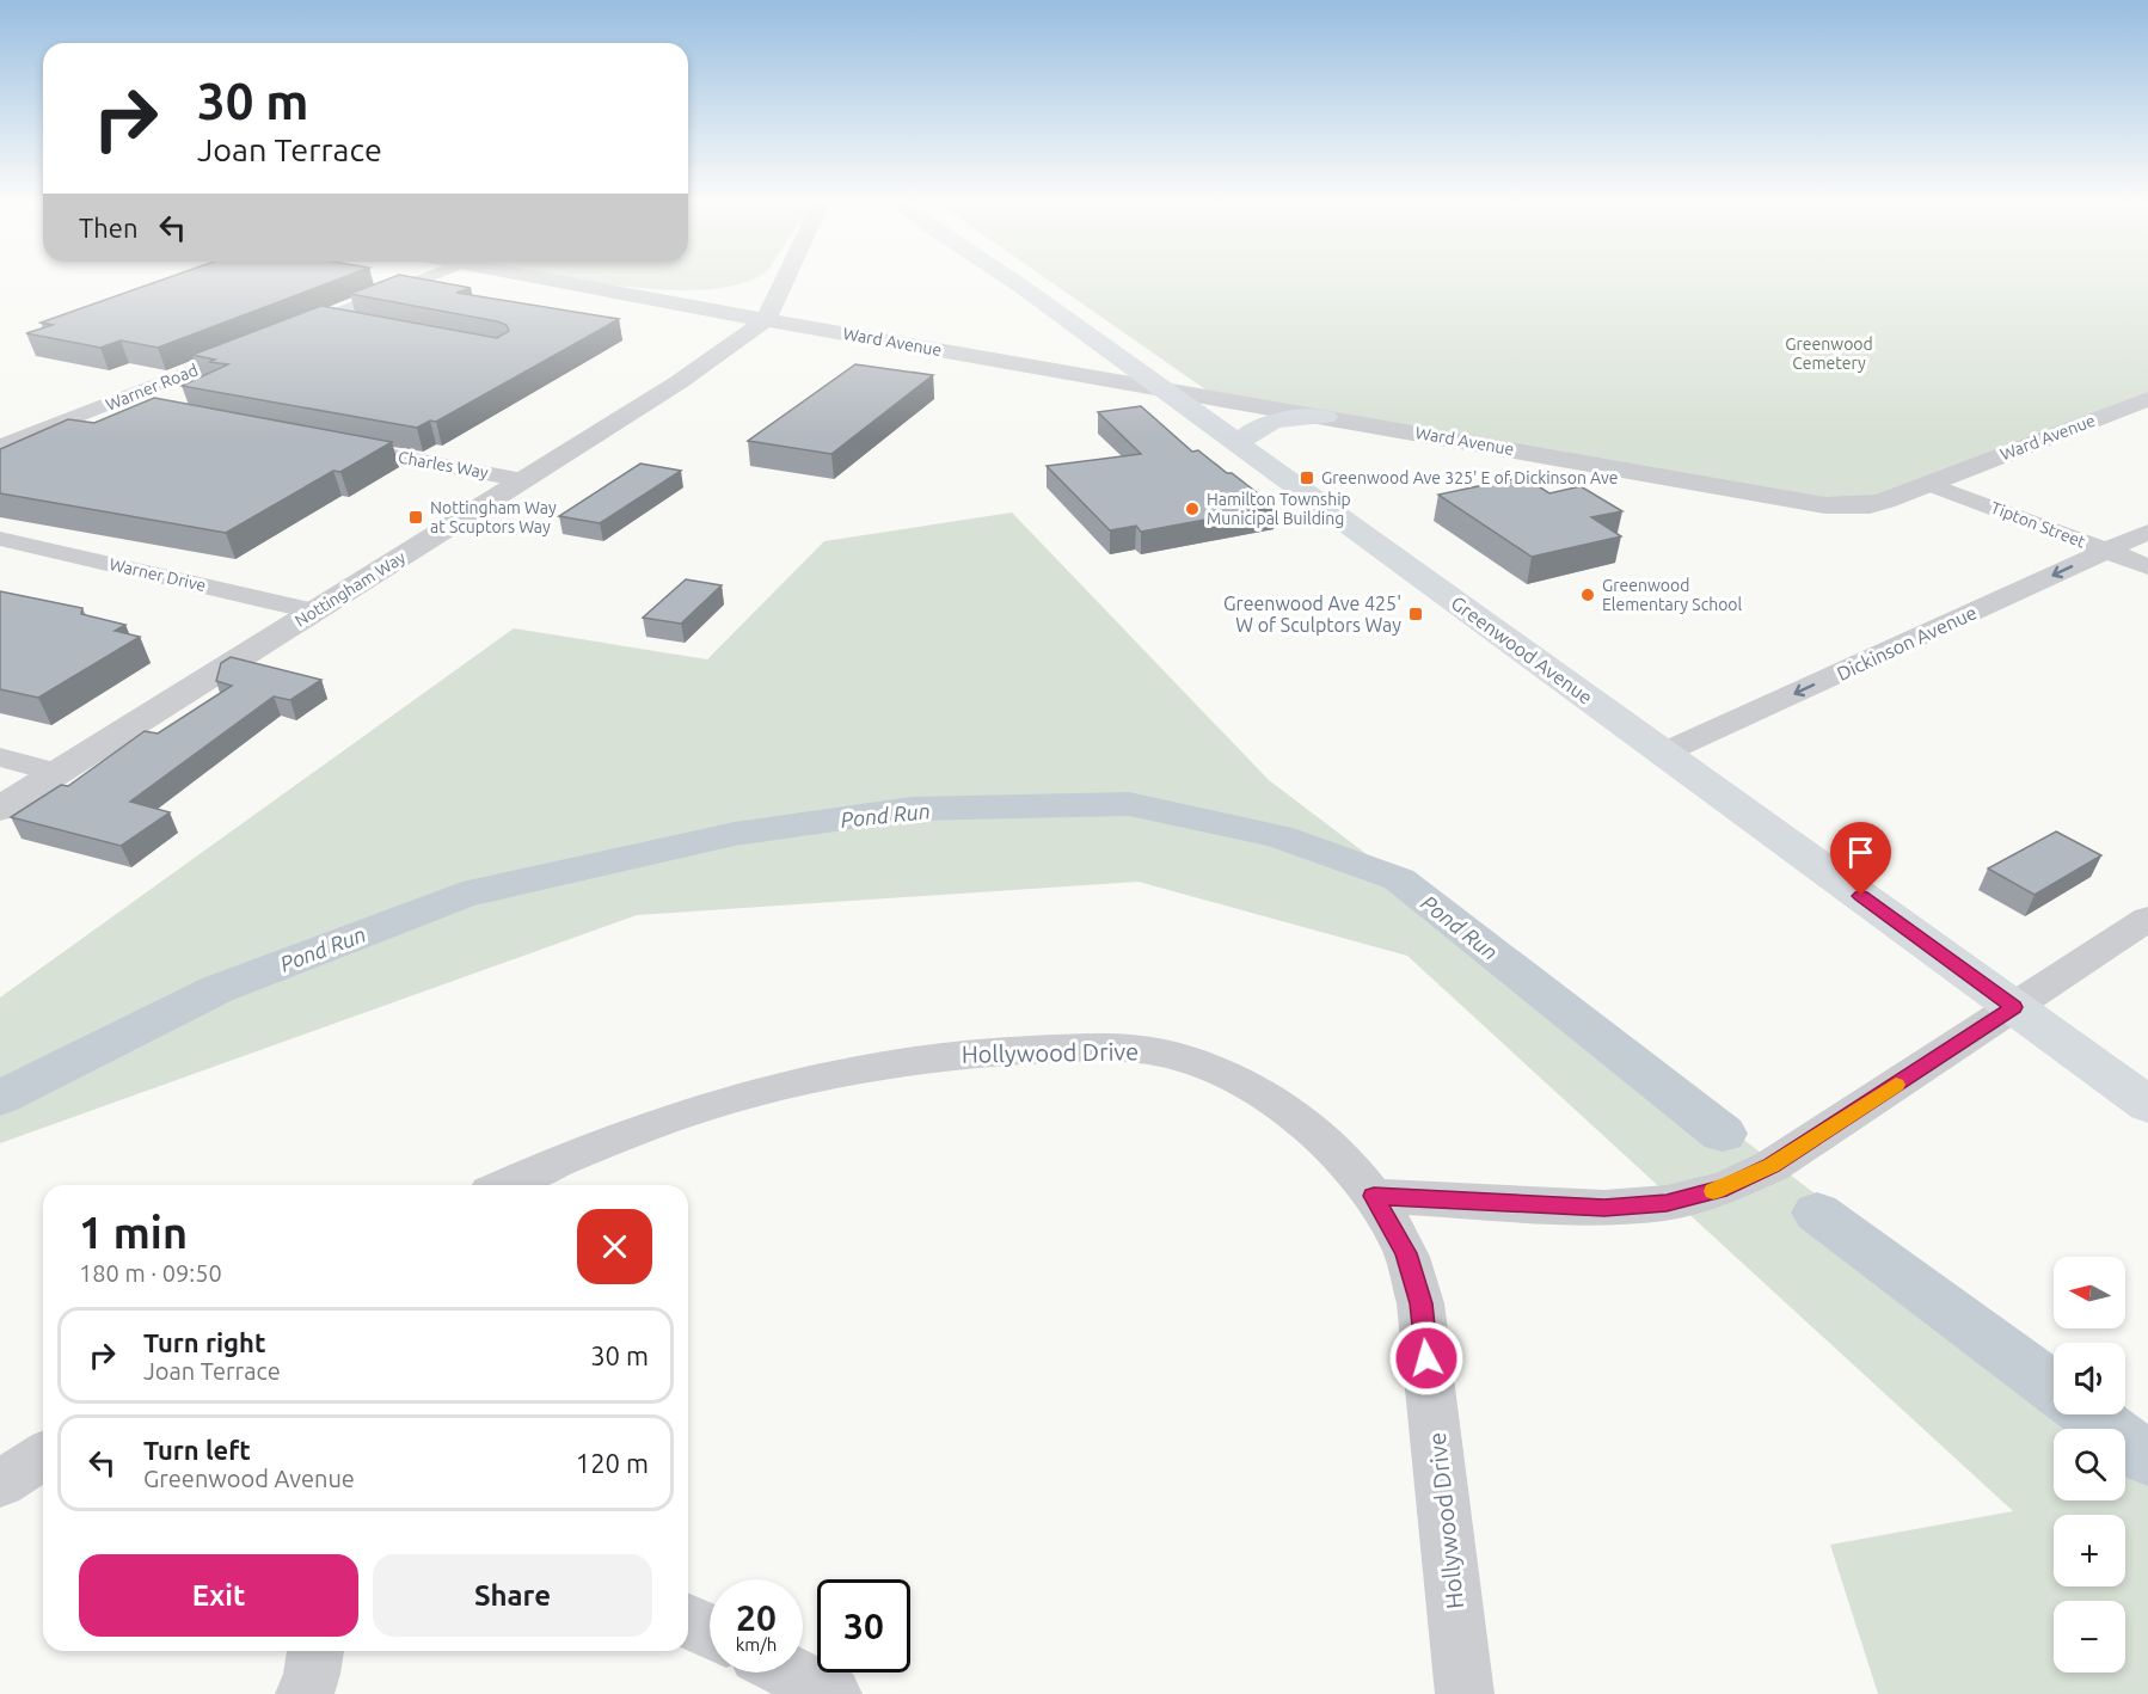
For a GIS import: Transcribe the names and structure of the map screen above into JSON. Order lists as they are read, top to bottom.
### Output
{
  "streets": {
    "main road": ["Greenwood Avenue"],
    "street": [
      "Ward Avenue",
      "Warner Road",
      "Charles Way",
      "Tipton Street",
      "Warner Drive",
      "Nottingham Way",
      "Dickinson Avenue",
      "Hollywood Drive"
    ]
  },
  "crossings": [
    ["Ward Avenue", "Tipton Street"],
    ["Ward Avenue", "Nottingham Way"],
    ["Ward Avenue", "Greenwood Avenue"],
    ["Charles Way", "Nottingham Way"],
    ["Tipton Street", "Dickinson Avenue"],
    ["Warner Drive", "Nottingham Way"],
    ["Dickinson Avenue", "Greenwood Avenue"]
  ],
  "one_way": ["Dickinson Avenue"],
  "water": ["Pond Run"],
  "parks": ["Greenwood Cemetery"],
  "places": {
    "transit": ["Greenwood Ave 325' E of Dickinson Ave", "Nottingham Way at Scuptors Way", "Greenwood Ave 425' W of Sculptors Way"],
    "other": ["Hamilton Township Municipal Building", "Greenwood Elementary School"]
  },
  "north": "left",
  "page": {
    "turn": ["30 m", "Joan Terrace"],
    "then": "Then",
    "heading": ["1 min", "180 m · 09:50"],
    "map_buttons": ["+", "−"],
    "list": [
      {
        "name": "Turn right",
        "note": "Joan Terrace",
        "value": "30 m"
      },
      {
        "name": "Turn left",
        "note": "Greenwood Avenue",
        "value": "120 m"
      }
    ],
    "buttons": ["Exit", "Share"],
    "speed": "20 km/h",
    "limit": "30"
  }
}
